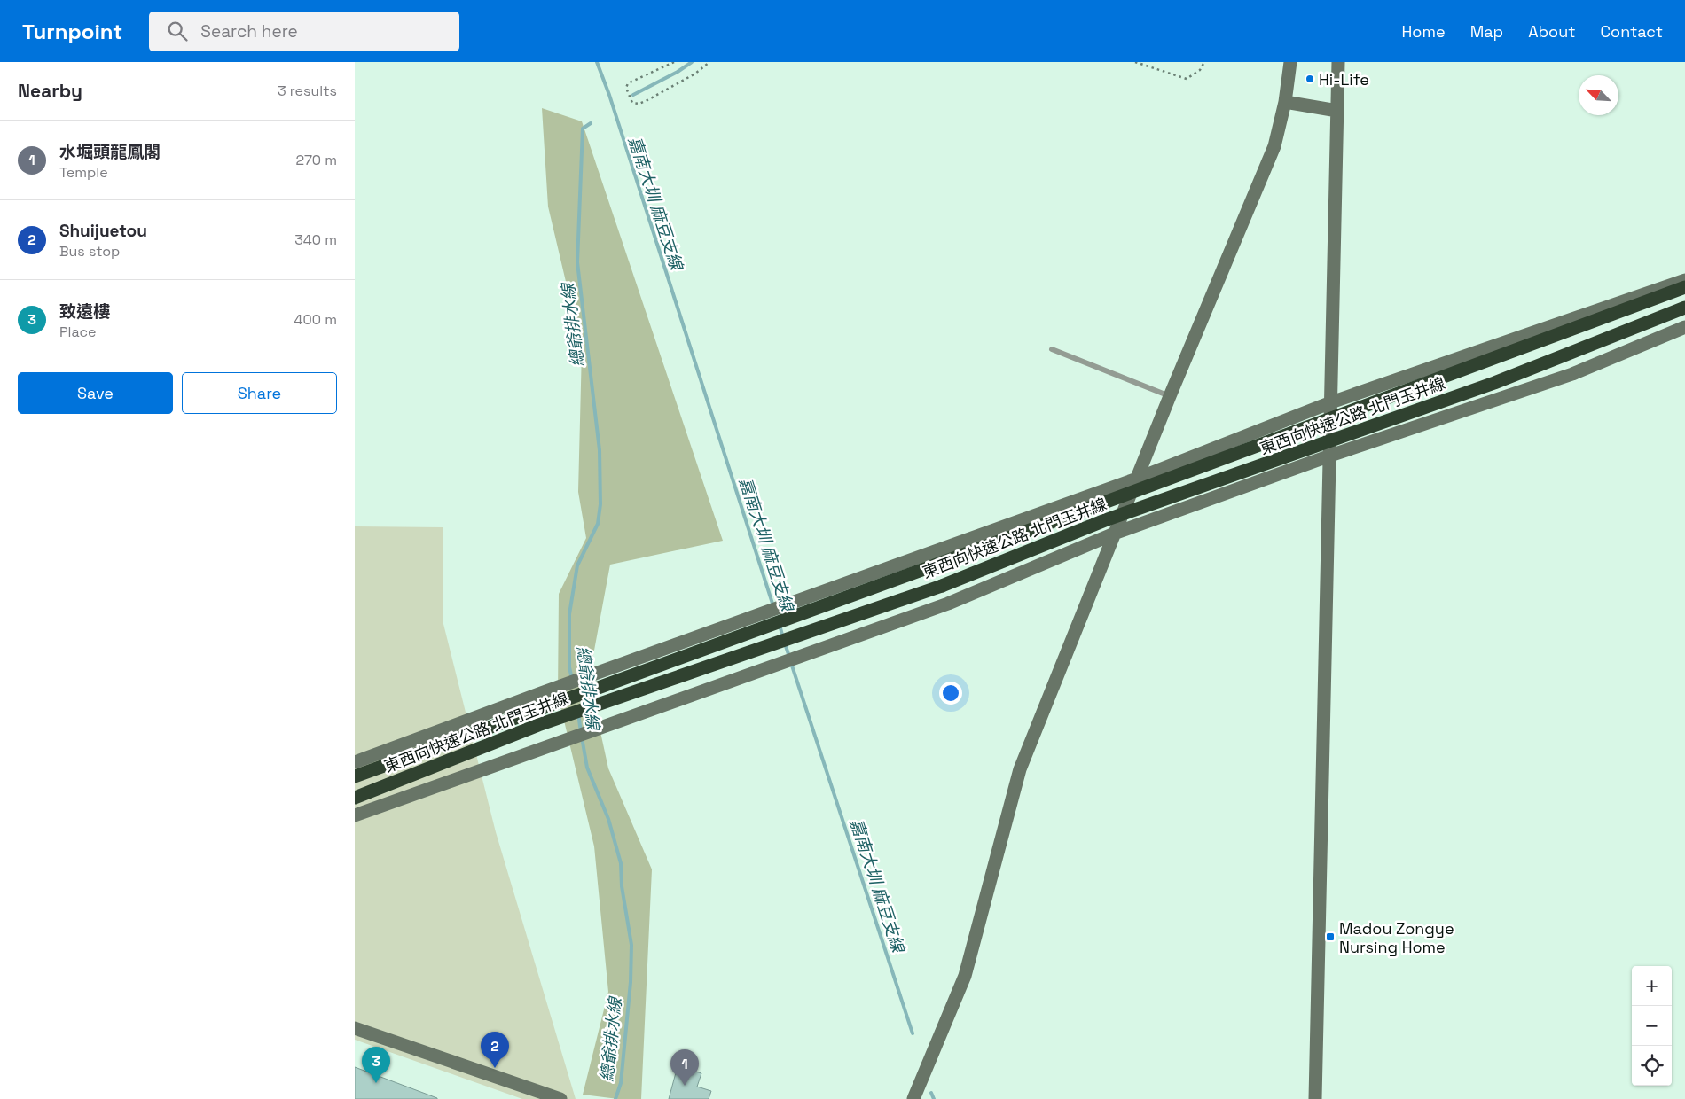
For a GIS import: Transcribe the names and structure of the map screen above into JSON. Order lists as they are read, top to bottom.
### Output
{
  "streets": {
    "highway": ["東西向快速公路 北門玉井線"]
  },
  "water": ["嘉南大圳 麻豆支線", "總爺排水線"],
  "places": {
    "other": ["Hi-Life"],
    "transit": ["Madou Zongye Nursing Home"]
  },
  "north": "top left",
  "page": {
    "header": "Turnpoint",
    "search": "Search here",
    "nav": [
      "Home",
      "Map",
      "About",
      "Contact"
    ],
    "heading": ["Nearby", "3 results"],
    "list": [
      {
        "mark": "1",
        "name": "水堀頭龍鳳閣",
        "note": "Temple",
        "value": "270 m"
      },
      {
        "mark": "2",
        "name": "Shuijuetou",
        "note": "Bus stop",
        "value": "340 m"
      },
      {
        "mark": "3",
        "name": "致遠樓",
        "note": "Place",
        "value": "400 m"
      }
    ],
    "buttons": ["Save", "Share"],
    "map_buttons": ["+", "−"],
    "pins": ["2", "3", "1"]
  }
}
